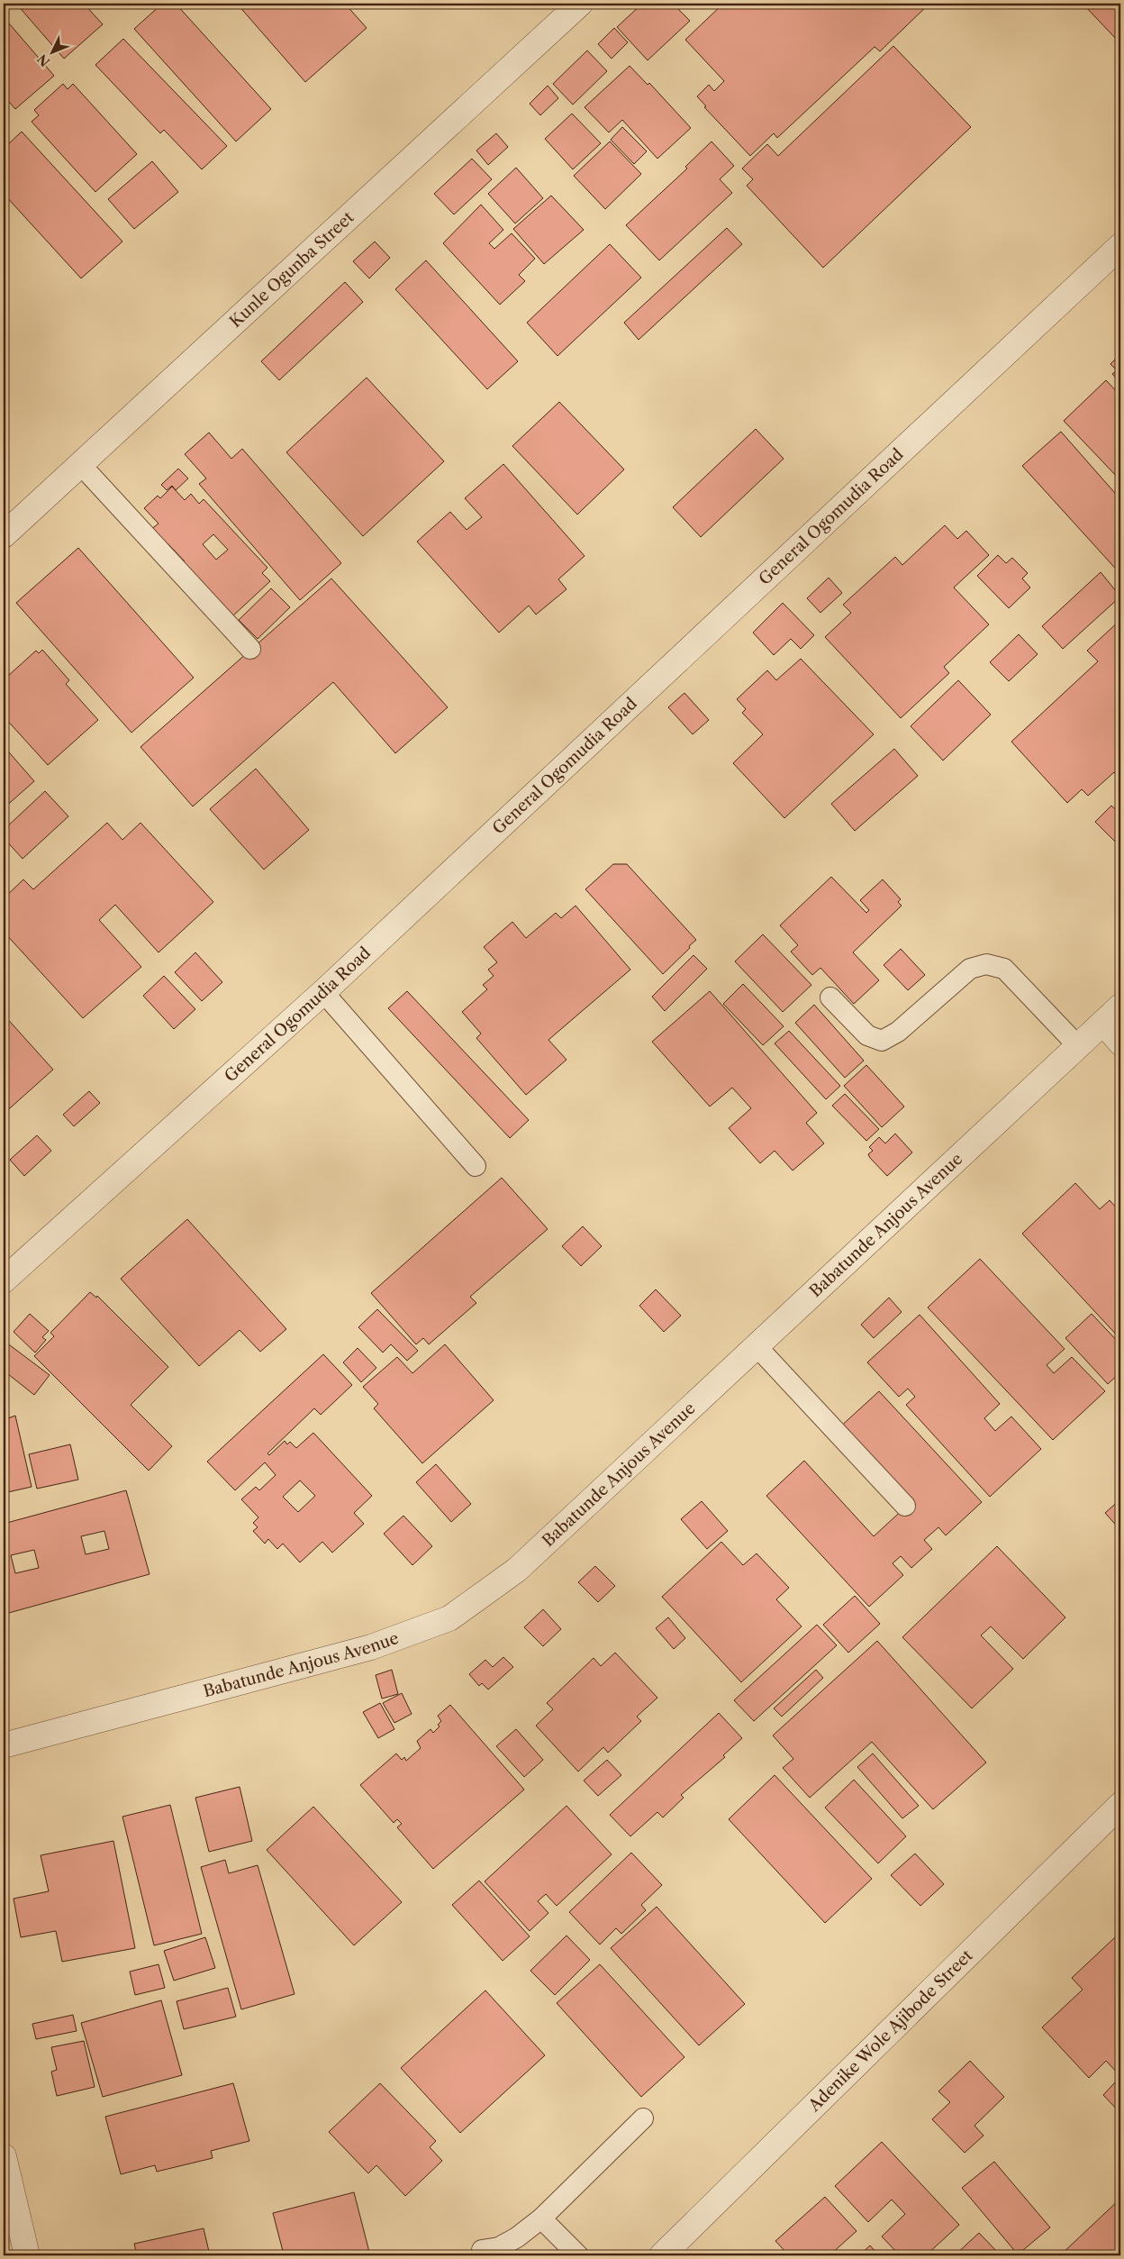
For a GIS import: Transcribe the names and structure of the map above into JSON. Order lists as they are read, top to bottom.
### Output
{
  "streets": {
    "street": [
      "Kunle Ogunba Street",
      "General Ogomudia Road",
      "Babatunde Anjous Avenue",
      "Adenike Wole Ajibode Street"
    ]
  },
  "north": "bottom left"
}
